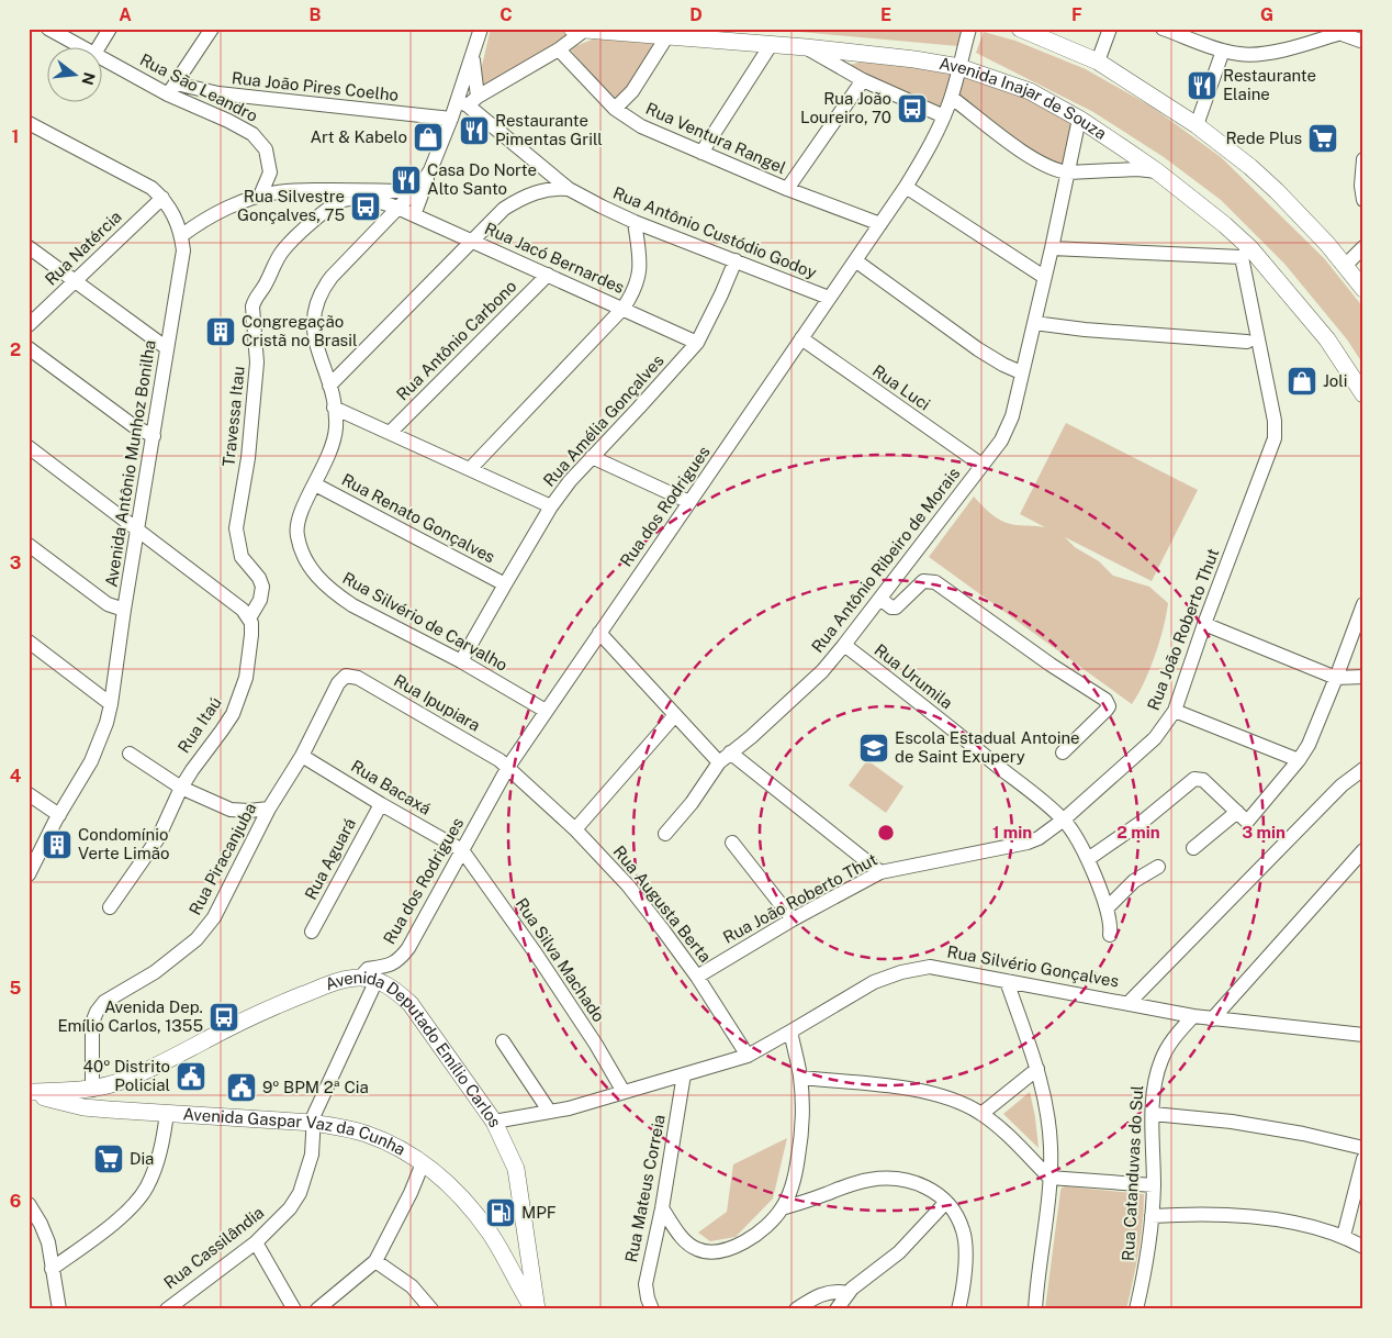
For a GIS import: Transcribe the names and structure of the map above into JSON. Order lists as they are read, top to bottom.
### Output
{
  "streets": {
    "main road": ["Avenida Inajar de Souza", "Avenida Deputado Emílio Carlos", "Avenida Gaspar Vaz da Cunha"],
    "street": [
      "Rua João Pires Coelho",
      "Rua São Leandro",
      "Rua Ventura Rangel",
      "Rua Antônio Custódio Godoy",
      "Rua Natércia",
      "Rua Jacó Bernardes",
      "Rua Antônio Carbono",
      "Rua Luci",
      "Travessa Itau",
      "Rua Amélia Gonçalves",
      "Avenida Antônio Munhoz Bonilha",
      "Rua dos Rodrigues",
      "Rua Renato Gonçalves",
      "Rua Antônio Ribeiro de Morais",
      "Rua Silvério de Carvalho",
      "Rua João Roberto Thut",
      "Rua Urumila",
      "Rua Ipupiara",
      "Rua Itaú",
      "Rua Bacaxá",
      "Rua Piracanjuba",
      "Rua Aguará",
      "Rua Augusta Berta",
      "Rua Silva Machado",
      "Rua Silvério Gonçalves",
      "Rua Catanduvas do Sul",
      "Rua Mateus Correia",
      "Rua Cassilândia"
    ]
  },
  "crossings": [
    ["Rua João Pires Coelho", "Rua São Leandro"],
    ["Rua João Pires Coelho", "Rua Silvério de Carvalho"],
    ["Avenida Inajar de Souza", "Rua dos Rodrigues"],
    ["Avenida Inajar de Souza", "Rua Antônio Ribeiro de Morais"],
    ["Avenida Inajar de Souza", "Rua João Roberto Thut"],
    ["Rua Ventura Rangel", "Rua dos Rodrigues"],
    ["Rua Antônio Custódio Godoy", "Rua Amélia Gonçalves"],
    ["Rua Antônio Custódio Godoy", "Rua dos Rodrigues"],
    ["Rua Antônio Custódio Godoy", "Rua Silvério de Carvalho"],
    ["Rua Natércia", "Avenida Antônio Munhoz Bonilha"],
    ["Rua Jacó Bernardes", "Rua Antônio Carbono"],
    ["Rua Jacó Bernardes", "Travessa Itau"],
    ["Rua Jacó Bernardes", "Rua Amélia Gonçalves"],
    ["Rua Jacó Bernardes", "Rua Silvério de Carvalho"],
    ["Rua Luci", "Rua dos Rodrigues"],
    ["Rua Luci", "Rua Antônio Ribeiro de Morais"],
    ["Travessa Itau", "Rua Silvério de Carvalho"],
    ["Travessa Itau", "Rua Itaú"],
    ["Rua Amélia Gonçalves", "Rua Renato Gonçalves"],
    ["Rua Amélia Gonçalves", "Rua Silvério de Carvalho"],
    ["Rua dos Rodrigues", "Rua Silvério de Carvalho"],
    ["Rua dos Rodrigues", "Rua Ipupiara"],
    ["Rua dos Rodrigues", "Rua Bacaxá"],
    ["Rua dos Rodrigues", "Rua Augusta Berta"],
    ["Rua dos Rodrigues", "Rua Silva Machado"],
    ["Rua dos Rodrigues", "Avenida Deputado Emílio Carlos"],
    ["Rua dos Rodrigues", "Rua Cassilândia"],
    ["Rua Renato Gonçalves", "Rua Silvério de Carvalho"],
    ["Rua Antônio Ribeiro de Morais", "Rua Urumila"],
    ["Rua João Roberto Thut", "Rua Urumila"],
    ["Rua João Roberto Thut", "Rua Augusta Berta"],
    ["Rua Ipupiara", "Rua Piracanjuba"],
    ["Rua Ipupiara", "Rua Augusta Berta"],
    ["Rua Bacaxá", "Rua Piracanjuba"],
    ["Rua Bacaxá", "Rua Aguará"],
    ["Rua Bacaxá", "Rua Silva Machado"],
    ["Rua Piracanjuba", "Avenida Deputado Emílio Carlos"],
    ["Rua Augusta Berta", "Rua Silvério Gonçalves"],
    ["Rua Silva Machado", "Rua Silvério Gonçalves"],
    ["Rua Silvério Gonçalves", "Avenida Deputado Emílio Carlos"],
    ["Rua Silvério Gonçalves", "Rua Catanduvas do Sul"],
    ["Rua Silvério Gonçalves", "Rua Mateus Correia"],
    ["Avenida Deputado Emílio Carlos", "Avenida Gaspar Vaz da Cunha"],
    ["Avenida Deputado Emílio Carlos", "Rua Cassilândia"],
    ["Avenida Gaspar Vaz da Cunha", "Rua Cassilândia"]
  ],
  "places": {
    "restaurant": ["Restaurante Elaine", "Restaurante Pimentas Grill", "Casa Do Norte Alto Santo"],
    "bus stop": ["Rua João Loureiro, 70", "Rua Silvestre Gonçalves, 75", "Avenida Dep. Emílio Carlos, 1355"],
    "shop": ["Art & Kabelo", "Joli"],
    "supermarket": ["Rede Plus", "Dia"],
    "building": ["Congregação Cristã no Brasil", "Condomínio Verte Limão"],
    "school or university": ["Escola Estadual Antoine de Saint Exupery"],
    "public building": ["40º Distrito Policial", "9º BPM 2ª Cia"],
    "fuel station": ["MPF"]
  },
  "north": "right",
  "grid": {
    "columns": [
      "A",
      "B",
      "C",
      "D",
      "E",
      "F",
      "G"
    ],
    "rows": [
      "1",
      "2",
      "3",
      "4",
      "5",
      "6"
    ]
  },
  "rings": ["1 min", "2 min", "3 min"]
}
